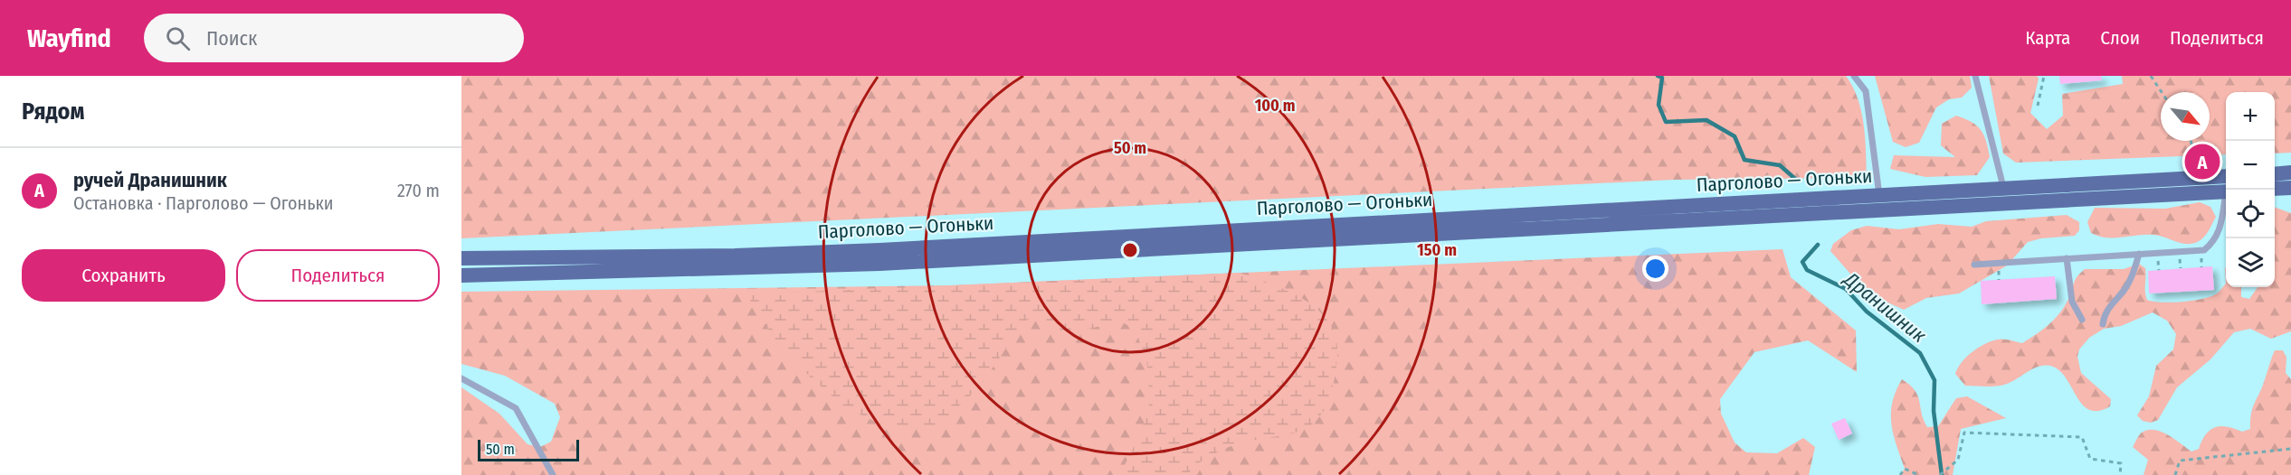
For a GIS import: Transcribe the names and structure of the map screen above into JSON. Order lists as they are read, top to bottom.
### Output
{
  "streets": {
    "main road": ["Парголово — Огоньки"]
  },
  "water": ["Дранишник"],
  "scale_bar": "50 m",
  "north": "bottom right",
  "page": {
    "header": "Wayfind",
    "search": "Поиск",
    "nav": ["Карта", "Слои", "Поделиться"],
    "heading": "Рядом",
    "map_buttons": ["+", "−"],
    "pins": "A",
    "list": [
      {
        "mark": "A",
        "name": "ручей Дранишник",
        "note": "Остановка · Парголово — Огоньки",
        "value": "270 m"
      }
    ],
    "buttons": ["Сохранить", "Поделиться"],
    "scale": "50 m"
  },
  "rings": ["100 m", "50 m", "150 m"]
}
